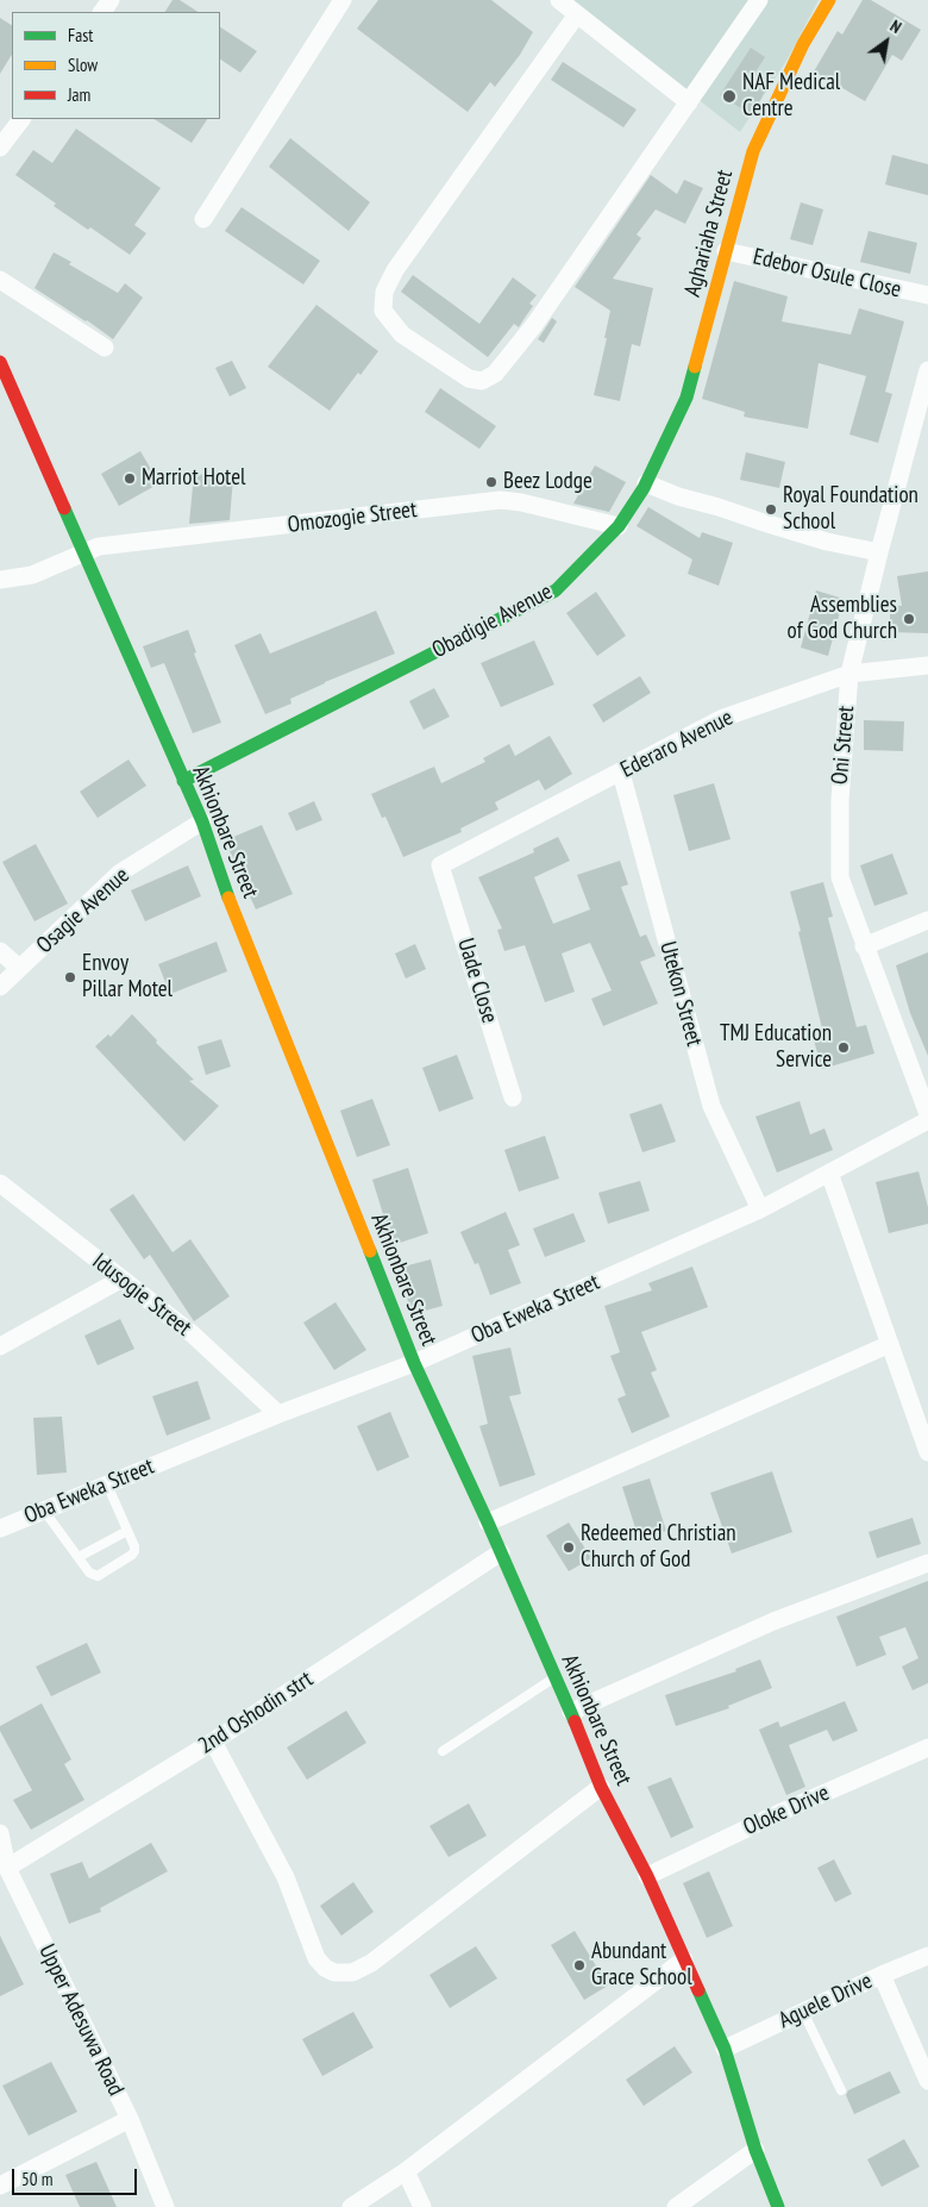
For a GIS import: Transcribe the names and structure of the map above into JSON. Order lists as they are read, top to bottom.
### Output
{
  "streets": {
    "street": [
      "Aghariaha Street",
      "Edebor Osule Close",
      "Omozogie Street",
      "Obadigie Avenue",
      "Ederaro Avenue",
      "Oni Street",
      "Akhionbare Street",
      "Osagie Avenue",
      "Uade Close",
      "Utekon Street",
      "Idusogie Street",
      "Oba Eweka Street",
      "2nd Oshodin strt",
      "Oloke Drive",
      "Aguele Drive",
      "Upper Adesuwa Road"
    ]
  },
  "crossings": [
    ["Aghariaha Street", "Edebor Osule Close"],
    ["Aghariaha Street", "Obadigie Avenue"],
    ["Omozogie Street", "Obadigie Avenue"],
    ["Omozogie Street", "Akhionbare Street"],
    ["Obadigie Avenue", "Akhionbare Street"],
    ["Ederaro Avenue", "Oni Street"],
    ["Ederaro Avenue", "Uade Close"],
    ["Ederaro Avenue", "Utekon Street"],
    ["Akhionbare Street", "Osagie Avenue"],
    ["Akhionbare Street", "Oba Eweka Street"],
    ["Akhionbare Street", "2nd Oshodin strt"],
    ["Akhionbare Street", "Oloke Drive"],
    ["Akhionbare Street", "Aguele Drive"],
    ["Utekon Street", "Oba Eweka Street"],
    ["Idusogie Street", "Oba Eweka Street"],
    ["2nd Oshodin strt", "Upper Adesuwa Road"]
  ],
  "places": [
    "NAF Medical Centre",
    "Marriot Hotel",
    "Beez Lodge",
    "Royal Foundation School",
    "Assemblies of God Church",
    "Envoy Pillar Motel",
    "TMJ Education Service",
    "Redeemed Christian Church of God",
    "Abundant Grace School"
  ],
  "legend": ["Fast", "Slow", "Jam"],
  "scale_bar": "50 m",
  "north": "top right"
}
